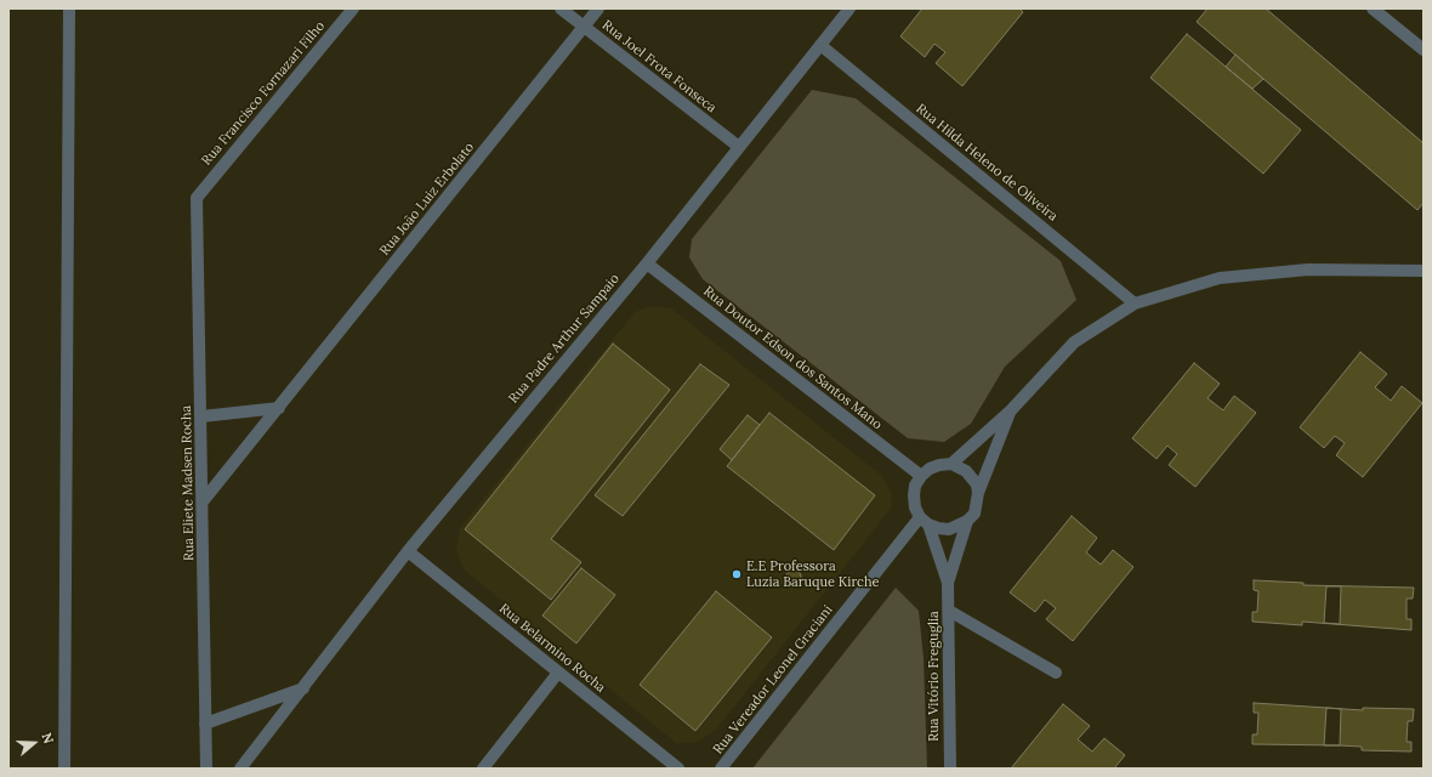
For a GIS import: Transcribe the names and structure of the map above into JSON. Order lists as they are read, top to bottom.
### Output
{
  "streets": {
    "street": [
      "Rua Joel Frota Fonseca",
      "Rua Francisco Fornazari Filho",
      "Rua Hilda Heleno de Oliveira",
      "Rua João Luiz Erbolato",
      "Rua Padre Arthur Sampaio",
      "Rua Doutor Edson dos Santos Mano",
      "Rua Eliete Madsen Rocha",
      "Rua Belarmino Rocha",
      "Rua Vitório Freguglia",
      "Rua Vereador Leonel Graciani"
    ]
  },
  "crossings": [
    ["Rua Joel Frota Fonseca", "Rua João Luiz Erbolato"],
    ["Rua Joel Frota Fonseca", "Rua Padre Arthur Sampaio"],
    ["Rua Francisco Fornazari Filho", "Rua Eliete Madsen Rocha"],
    ["Rua Hilda Heleno de Oliveira", "Rua Padre Arthur Sampaio"],
    ["Rua João Luiz Erbolato", "Rua Eliete Madsen Rocha"],
    ["Rua Padre Arthur Sampaio", "Rua Doutor Edson dos Santos Mano"],
    ["Rua Padre Arthur Sampaio", "Rua Belarmino Rocha"],
    ["Rua Doutor Edson dos Santos Mano", "Rua Vitório Freguglia"],
    ["Rua Doutor Edson dos Santos Mano", "Rua Vereador Leonel Graciani"],
    ["Rua Vitório Freguglia", "Rua Vereador Leonel Graciani"]
  ],
  "places": ["E.E Professora Luzia Baruque Kirche"],
  "north": "right"
}
